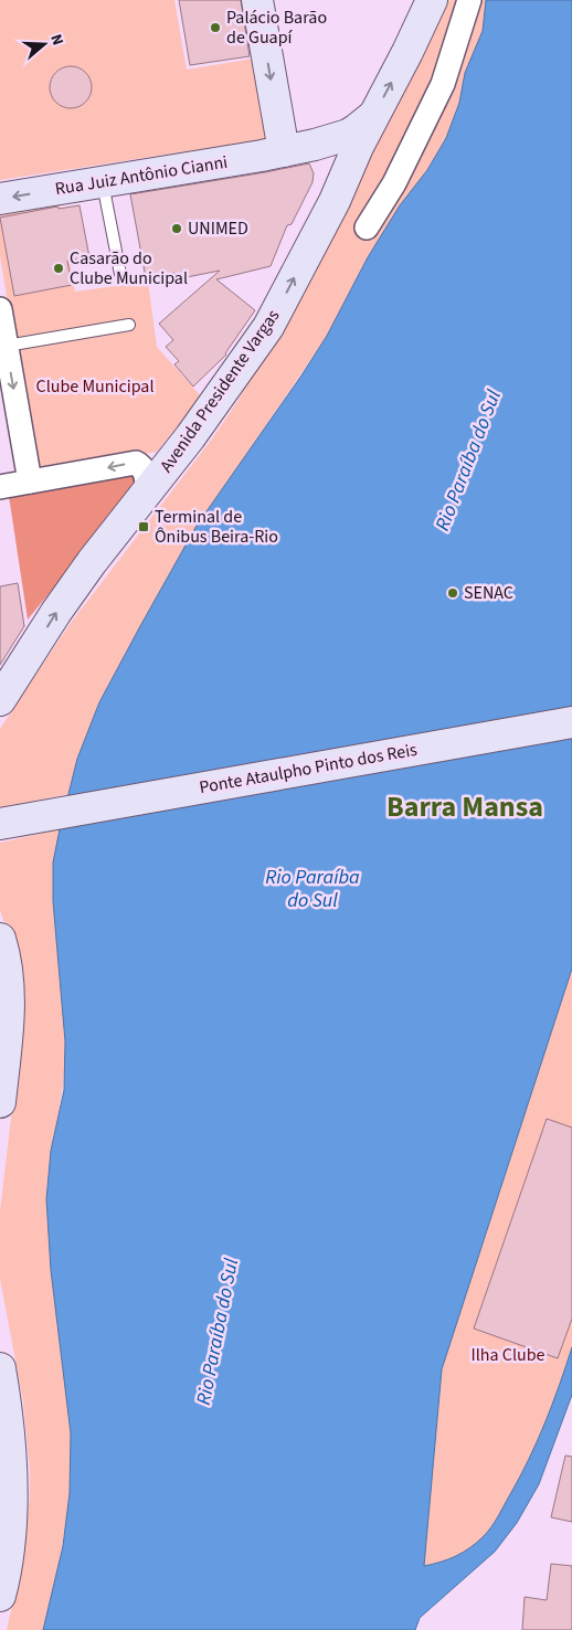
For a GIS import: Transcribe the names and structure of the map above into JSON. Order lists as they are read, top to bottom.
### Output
{
  "streets": {
    "street": ["Rua Juiz Antônio Cianni", "Avenida Presidente Vargas", "Ponte Ataulpho Pinto dos Reis"]
  },
  "crossings": [
    ["Rua Juiz Antônio Cianni", "Avenida Presidente Vargas"]
  ],
  "one_way": ["Avenida Presidente Vargas"],
  "districts": ["Barra Mansa"],
  "water": ["Rio Paraíba do Sul"],
  "parks": ["Clube Municipal", "Ilha Clube"],
  "places": {
    "other": [
      "Palácio Barão de Guapí",
      "UNIMED",
      "Casarão do Clube Municipal",
      "SENAC"
    ],
    "transit": ["Terminal de Ônibus Beira-Rio"]
  },
  "north": "right"
}
